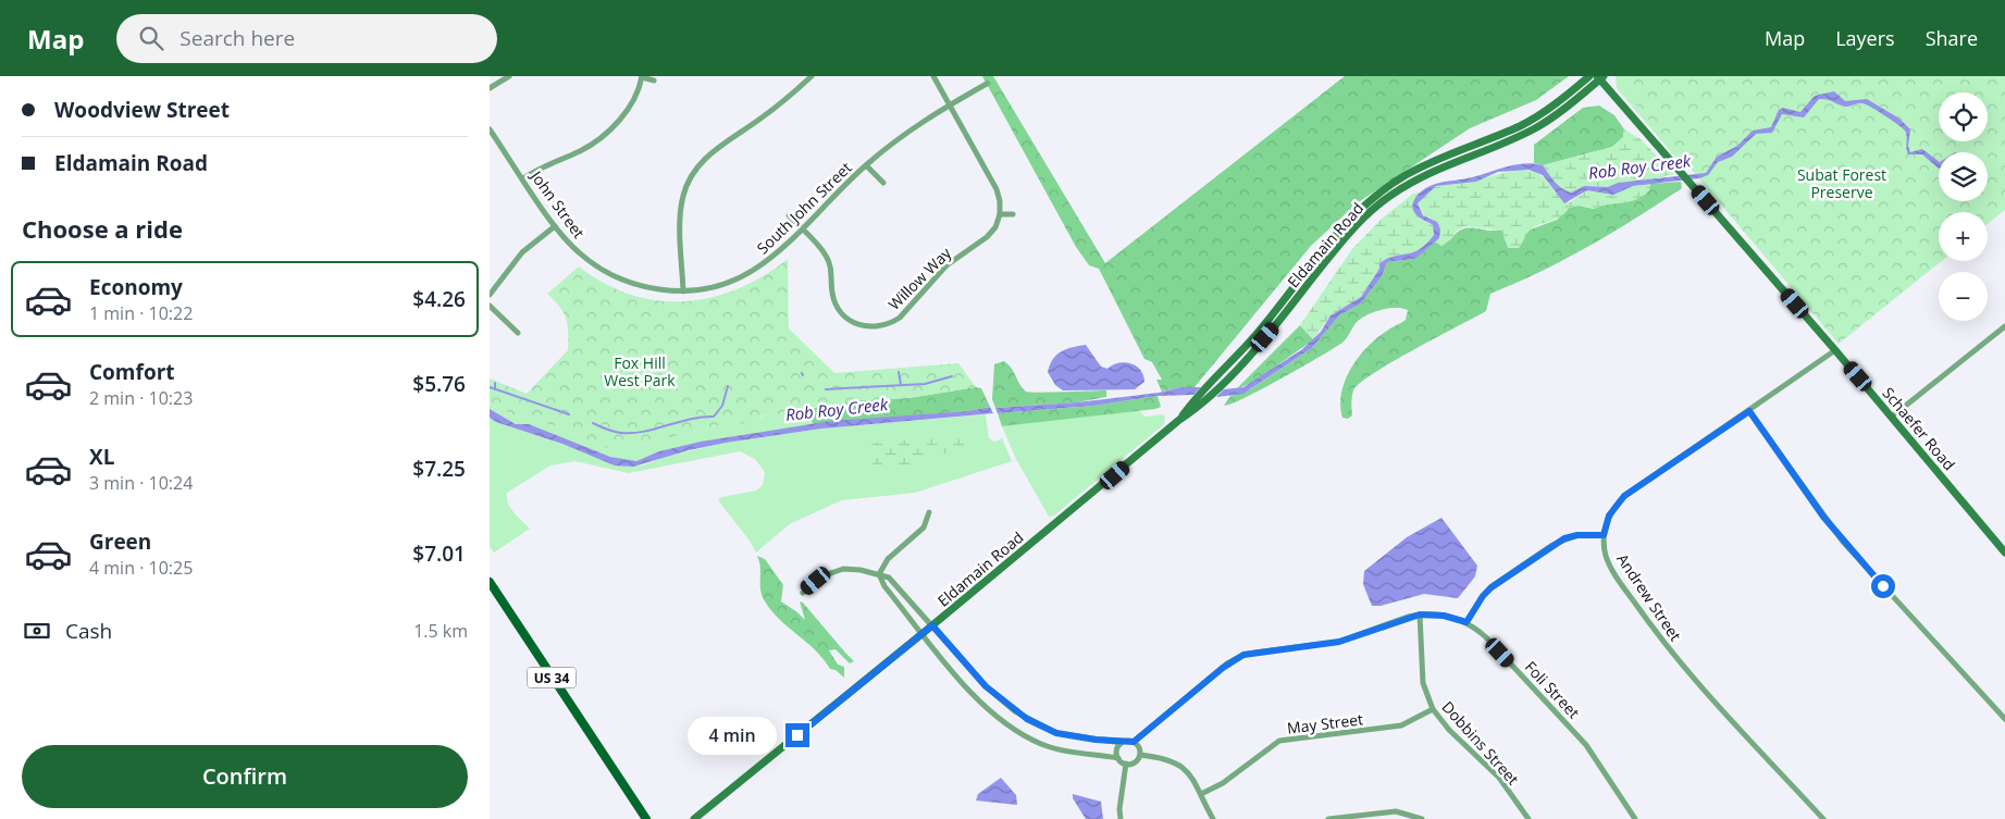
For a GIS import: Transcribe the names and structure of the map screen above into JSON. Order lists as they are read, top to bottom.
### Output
{
  "streets": {
    "main road": ["Eldamain Road", "Schaefer Road", "US 34"],
    "street": [
      "John Street",
      "South John Street",
      "Willow Way",
      "Andrew Street",
      "Foli Street",
      "May Street",
      "Dobbins Street"
    ]
  },
  "crossings": [
    ["John Street", "South John Street"],
    ["South John Street", "Willow Way"],
    ["Eldamain Road", "Schaefer Road"],
    ["Foli Street", "Dobbins Street"],
    ["May Street", "Dobbins Street"]
  ],
  "water": ["Rob Roy Creek"],
  "parks": ["Subat Forest Preserve", "Fox Hill West Park"],
  "page": {
    "header": "Map",
    "search": "Search here",
    "nav": ["Map", "Layers", "Share"],
    "banner": ["Woodview Street", "Eldamain Road"],
    "map_buttons": ["+", "−"],
    "heading": "Choose a ride",
    "list": [
      {
        "name": "Economy",
        "note": "1 min · 10:22",
        "value": "$4.26"
      },
      {
        "name": "Comfort",
        "note": "2 min · 10:23",
        "value": "$5.76"
      },
      {
        "name": "XL",
        "note": "3 min · 10:24",
        "value": "$7.25"
      },
      {
        "name": "Green",
        "note": "4 min · 10:25",
        "value": "$7.01"
      }
    ],
    "pay": ["Cash", "1.5 km"],
    "bubble": "4 min",
    "buttons": "Confirm"
  }
}
